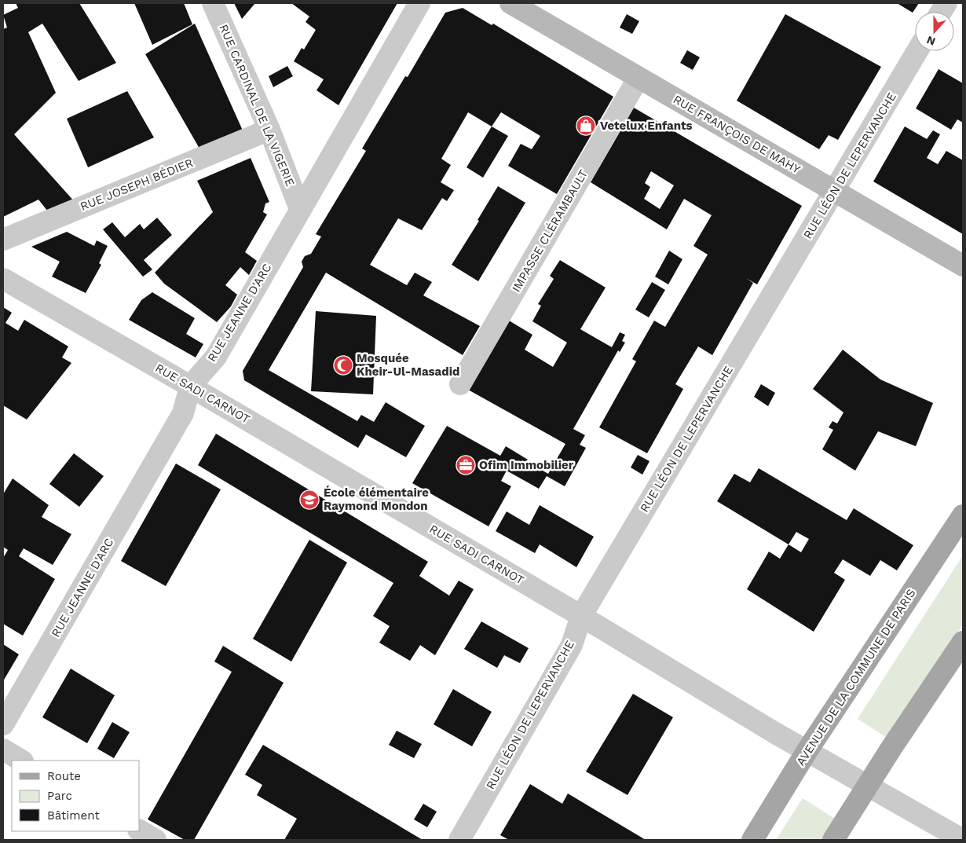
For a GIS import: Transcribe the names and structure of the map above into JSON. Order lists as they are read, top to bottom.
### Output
{
  "streets": {
    "main road": ["RUE FRANÇOIS DE MAHY", "AVENUE DE LA COMMUNE DE PARIS"],
    "street": [
      "RUE CARDINAL DE LA VIGERIE",
      "RUE LÉON DE LEPERVANCHE",
      "RUE JOSEPH BÉDIER",
      "IMPASSE CLÉRAMBAULT",
      "RUE JEANNE D'ARC",
      "RUE SADI CARNOT"
    ]
  },
  "crossings": [
    ["RUE CARDINAL DE LA VIGERIE", "RUE JOSEPH BÉDIER"],
    ["RUE CARDINAL DE LA VIGERIE", "RUE JEANNE D'ARC"],
    ["RUE FRANÇOIS DE MAHY", "RUE LÉON DE LEPERVANCHE"],
    ["RUE FRANÇOIS DE MAHY", "IMPASSE CLÉRAMBAULT"],
    ["RUE LÉON DE LEPERVANCHE", "RUE SADI CARNOT"],
    ["RUE JEANNE D'ARC", "RUE SADI CARNOT"],
    ["RUE SADI CARNOT", "AVENUE DE LA COMMUNE DE PARIS"]
  ],
  "places": {
    "shop": ["Vetelux Enfants"],
    "mosque": ["Mosquée Kheir-Ul-Masadid"],
    "office": ["Ofim Immobilier"],
    "school or university": ["École élémentaire Raymond Mondon"]
  },
  "legend": ["Route", "Parc", "Bâtiment"],
  "north": "bottom"
}
